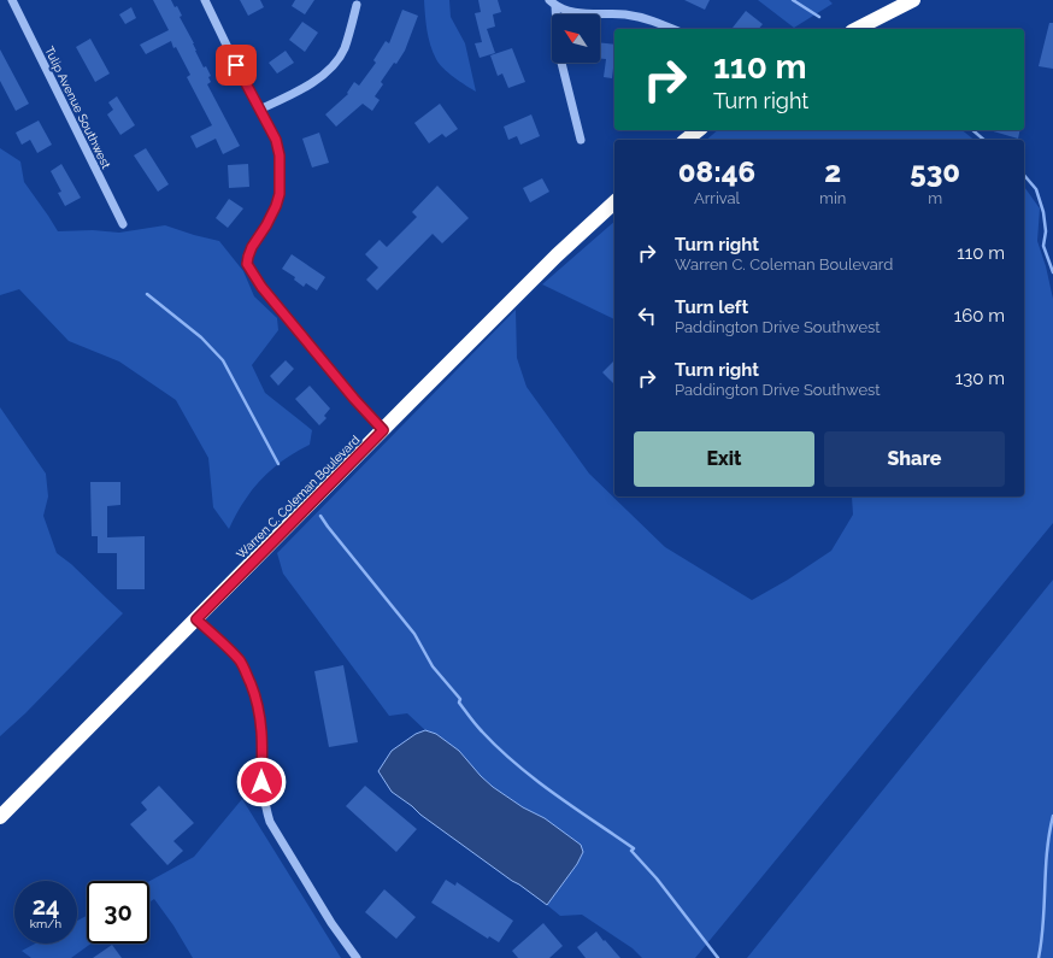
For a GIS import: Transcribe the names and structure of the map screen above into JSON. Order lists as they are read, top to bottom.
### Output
{
  "streets": {
    "highway": ["Warren C. Coleman Boulevard"],
    "street": ["Tulip Avenue Southwest"]
  },
  "north": "top left",
  "page": {
    "turn": ["110 m", "Turn right"],
    "eta": [
      "08:46",
      "Arrival",
      "2",
      "min",
      "530",
      "m"
    ],
    "list": [
      {
        "name": "Turn right",
        "note": "Warren C. Coleman Boulevard",
        "value": "110 m"
      },
      {
        "name": "Turn left",
        "note": "Paddington Drive Southwest",
        "value": "160 m"
      },
      {
        "name": "Turn right",
        "note": "Paddington Drive Southwest",
        "value": "130 m"
      }
    ],
    "buttons": ["Exit", "Share"],
    "speed": "24 km/h",
    "limit": "30"
  }
}
